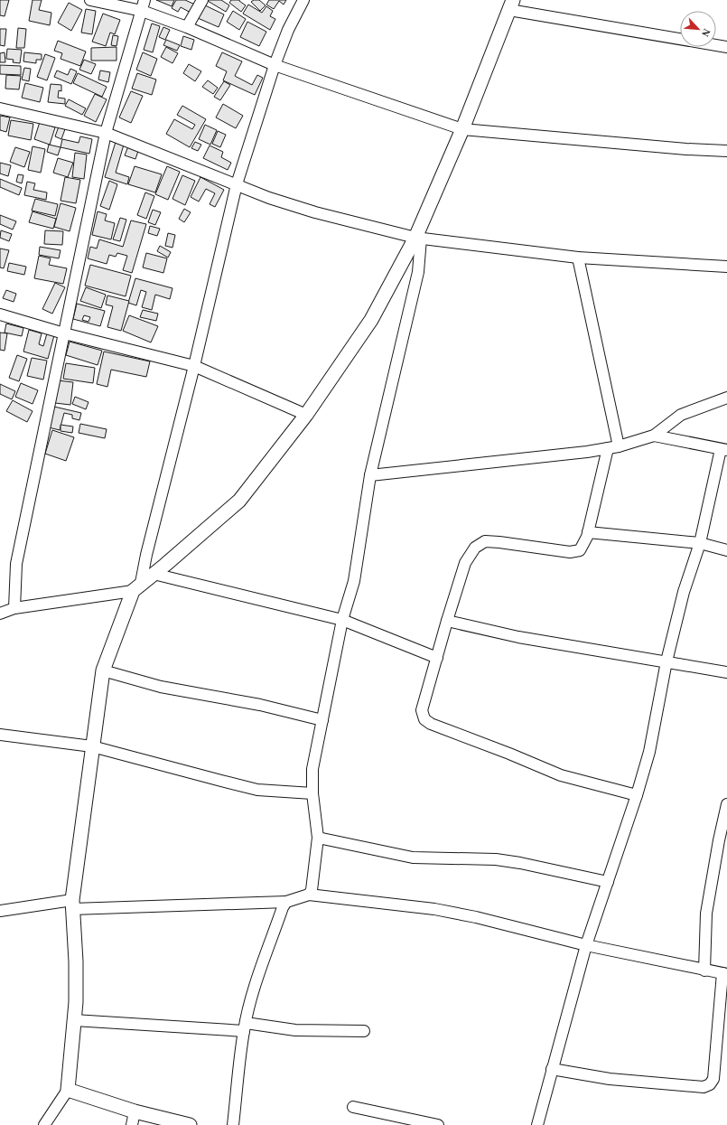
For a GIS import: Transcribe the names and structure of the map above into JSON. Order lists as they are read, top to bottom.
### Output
{
  "north": "bottom right"
}
